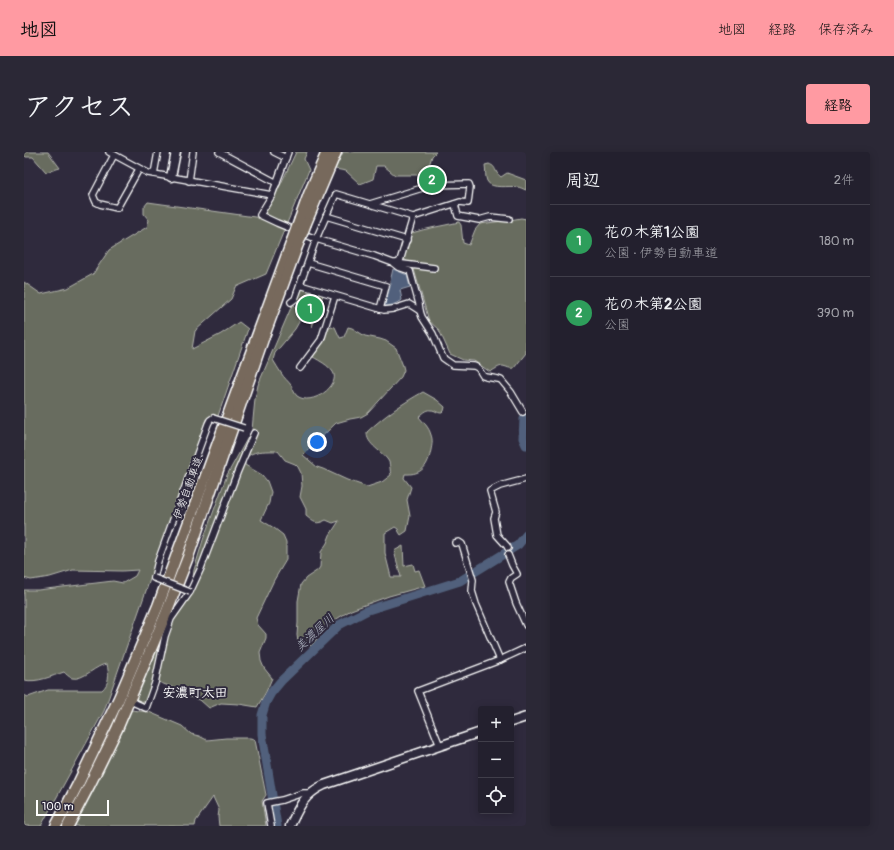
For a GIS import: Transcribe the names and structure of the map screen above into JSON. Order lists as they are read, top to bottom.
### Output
{
  "streets": {
    "highway": ["伊勢自動車道"]
  },
  "districts": ["安濃町太田"],
  "water": ["美濃屋川"],
  "scale_bar": "100 m",
  "page": {
    "header": "地図",
    "nav": ["地図", "経路", "保存済み"],
    "title": "アクセス",
    "buttons": "経路",
    "heading": ["周辺", "2件"],
    "pins": ["2", "1"],
    "list": [
      {
        "mark": "1",
        "name": "花の木第1公園",
        "note": "公園 · 伊勢自動車道",
        "value": "180 m"
      },
      {
        "mark": "2",
        "name": "花の木第2公園",
        "note": "公園",
        "value": "390 m"
      }
    ],
    "map_buttons": ["+", "−"],
    "scale": "100 m"
  }
}
